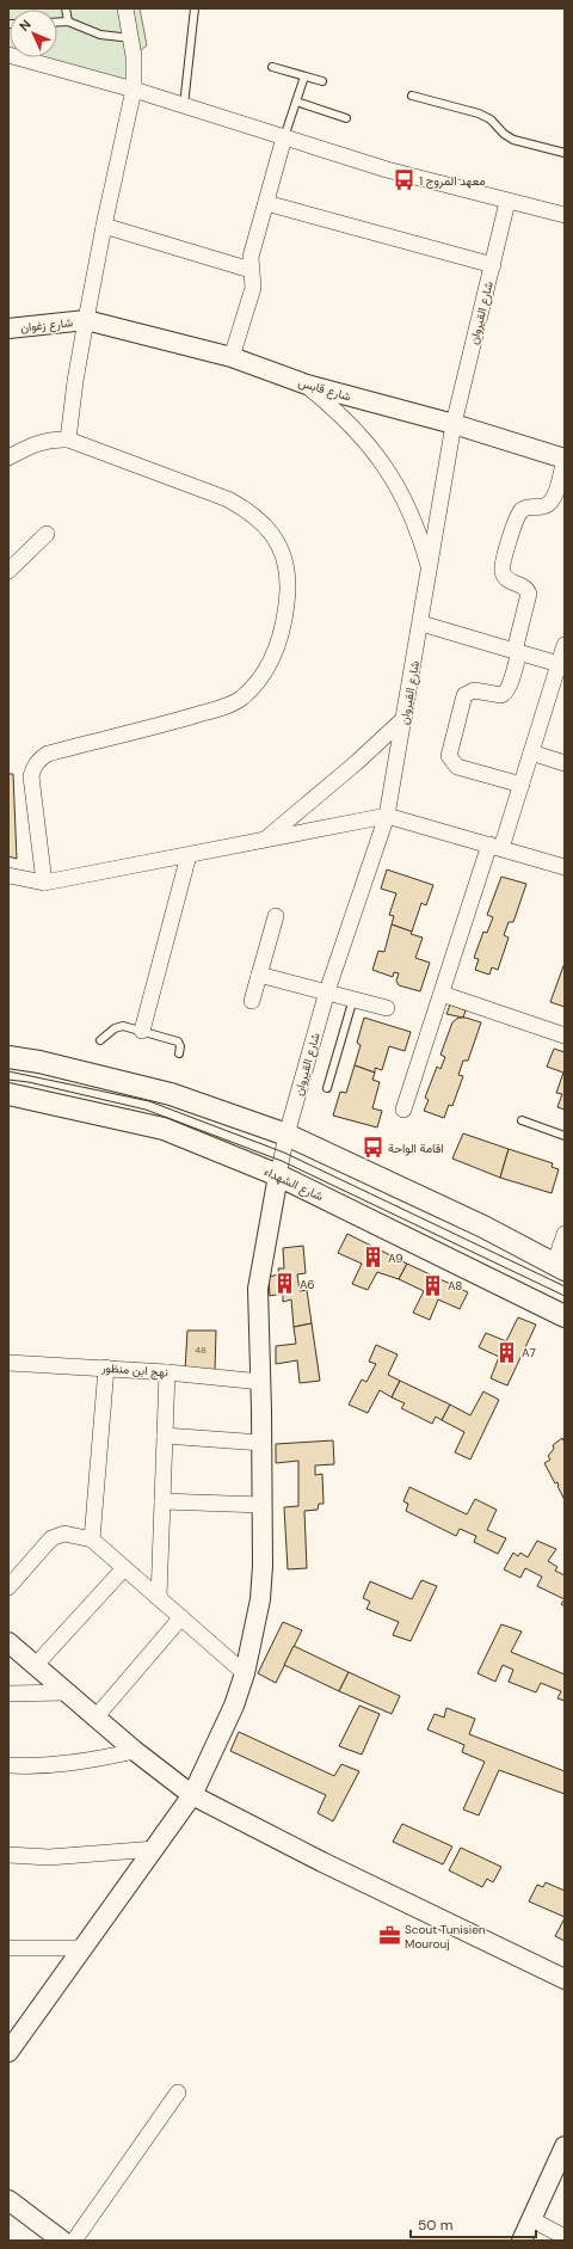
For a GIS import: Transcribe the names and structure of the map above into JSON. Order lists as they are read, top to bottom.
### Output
{
  "streets": {
    "main road": ["شارع الشهداء"],
    "street": [
      "شارع القيروان",
      "شارع زغوان",
      "شارع قابس",
      "نهج ابن منظور"
    ]
  },
  "crossings": [
    ["شارع القيروان", "شارع قابس"],
    ["شارع القيروان", "شارع الشهداء"],
    ["شارع زغوان", "شارع قابس"]
  ],
  "places": {
    "bus stop": ["معهد المروج 1", "اقامة الواحة"],
    "building": [
      "A9",
      "A6",
      "A8",
      "A7"
    ],
    "office": ["Scout Tunisien Mourouj"]
  },
  "house_numbers": ["48"],
  "scale_bar": "50 m",
  "north": "top left"
}
